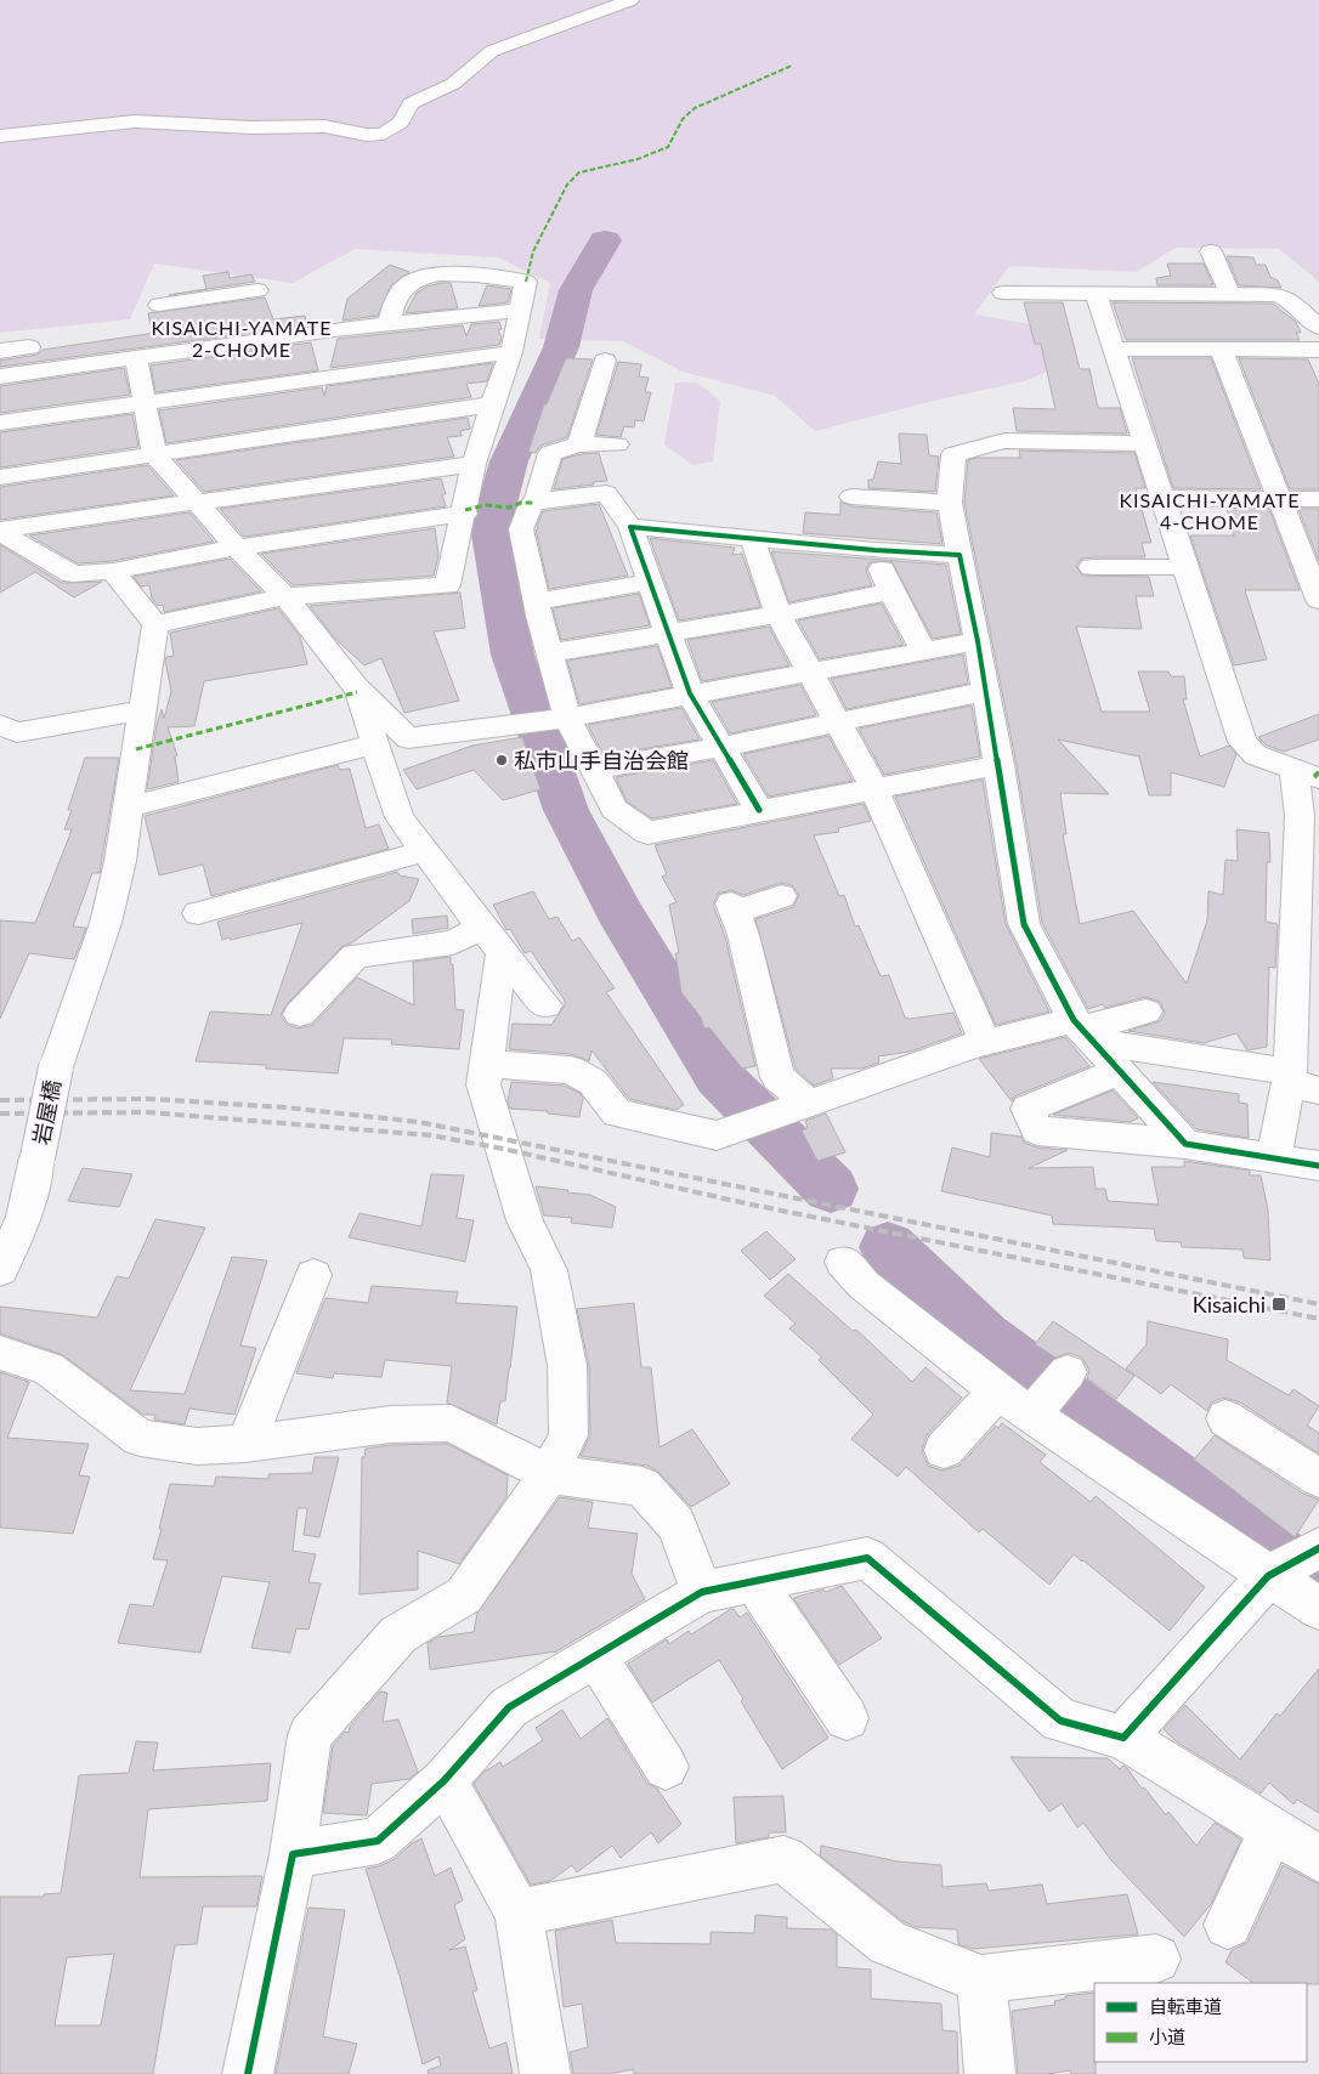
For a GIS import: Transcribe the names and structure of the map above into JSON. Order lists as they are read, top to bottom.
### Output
{
  "streets": {
    "street": ["岩屋橋"]
  },
  "districts": ["KISAICHI-YAMATE 2-CHOME", "KISAICHI-YAMATE 4-CHOME"],
  "places": {
    "other": ["私市山手自治会館"],
    "transit": ["Kisaichi"]
  },
  "legend": ["自転車道", "小道"]
}
